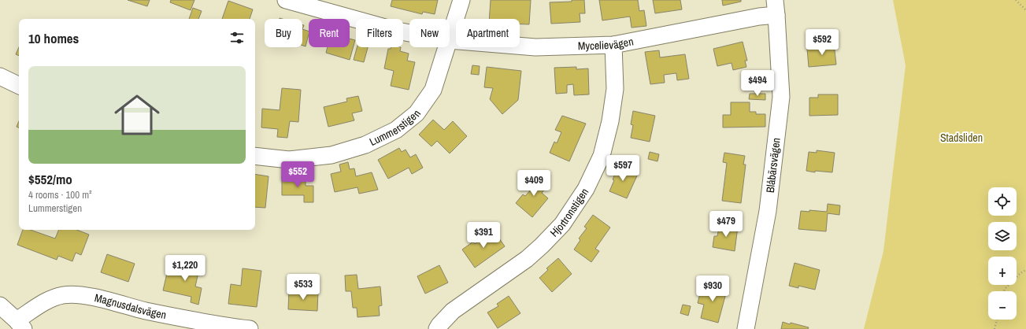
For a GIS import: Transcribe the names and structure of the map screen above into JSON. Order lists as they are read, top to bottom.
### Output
{
  "streets": {
    "street": [
      "Mycelievägen",
      "Lummerstigen",
      "Blåbärsvägen",
      "Hjortronstigen",
      "Magnusdalsvägen"
    ]
  },
  "crossings": [
    ["Mycelievägen", "Blåbärsvägen"],
    ["Mycelievägen", "Hjortronstigen"]
  ],
  "parks": ["Stadsliden"],
  "page": {
    "chip": [
      "Buy",
      "Rent",
      "Filters",
      "New",
      "Apartment"
    ],
    "heading": "10 homes",
    "price": [
      "$592",
      "$494",
      "$597",
      "$552",
      "$409",
      "$479",
      "$391",
      "$1,220",
      "$533",
      "$930"
    ],
    "list": [
      {
        "name": "$552/mo",
        "note": "4 rooms · 100 m² · Lummerstigen"
      }
    ],
    "map_buttons": ["+", "−"]
  }
}
